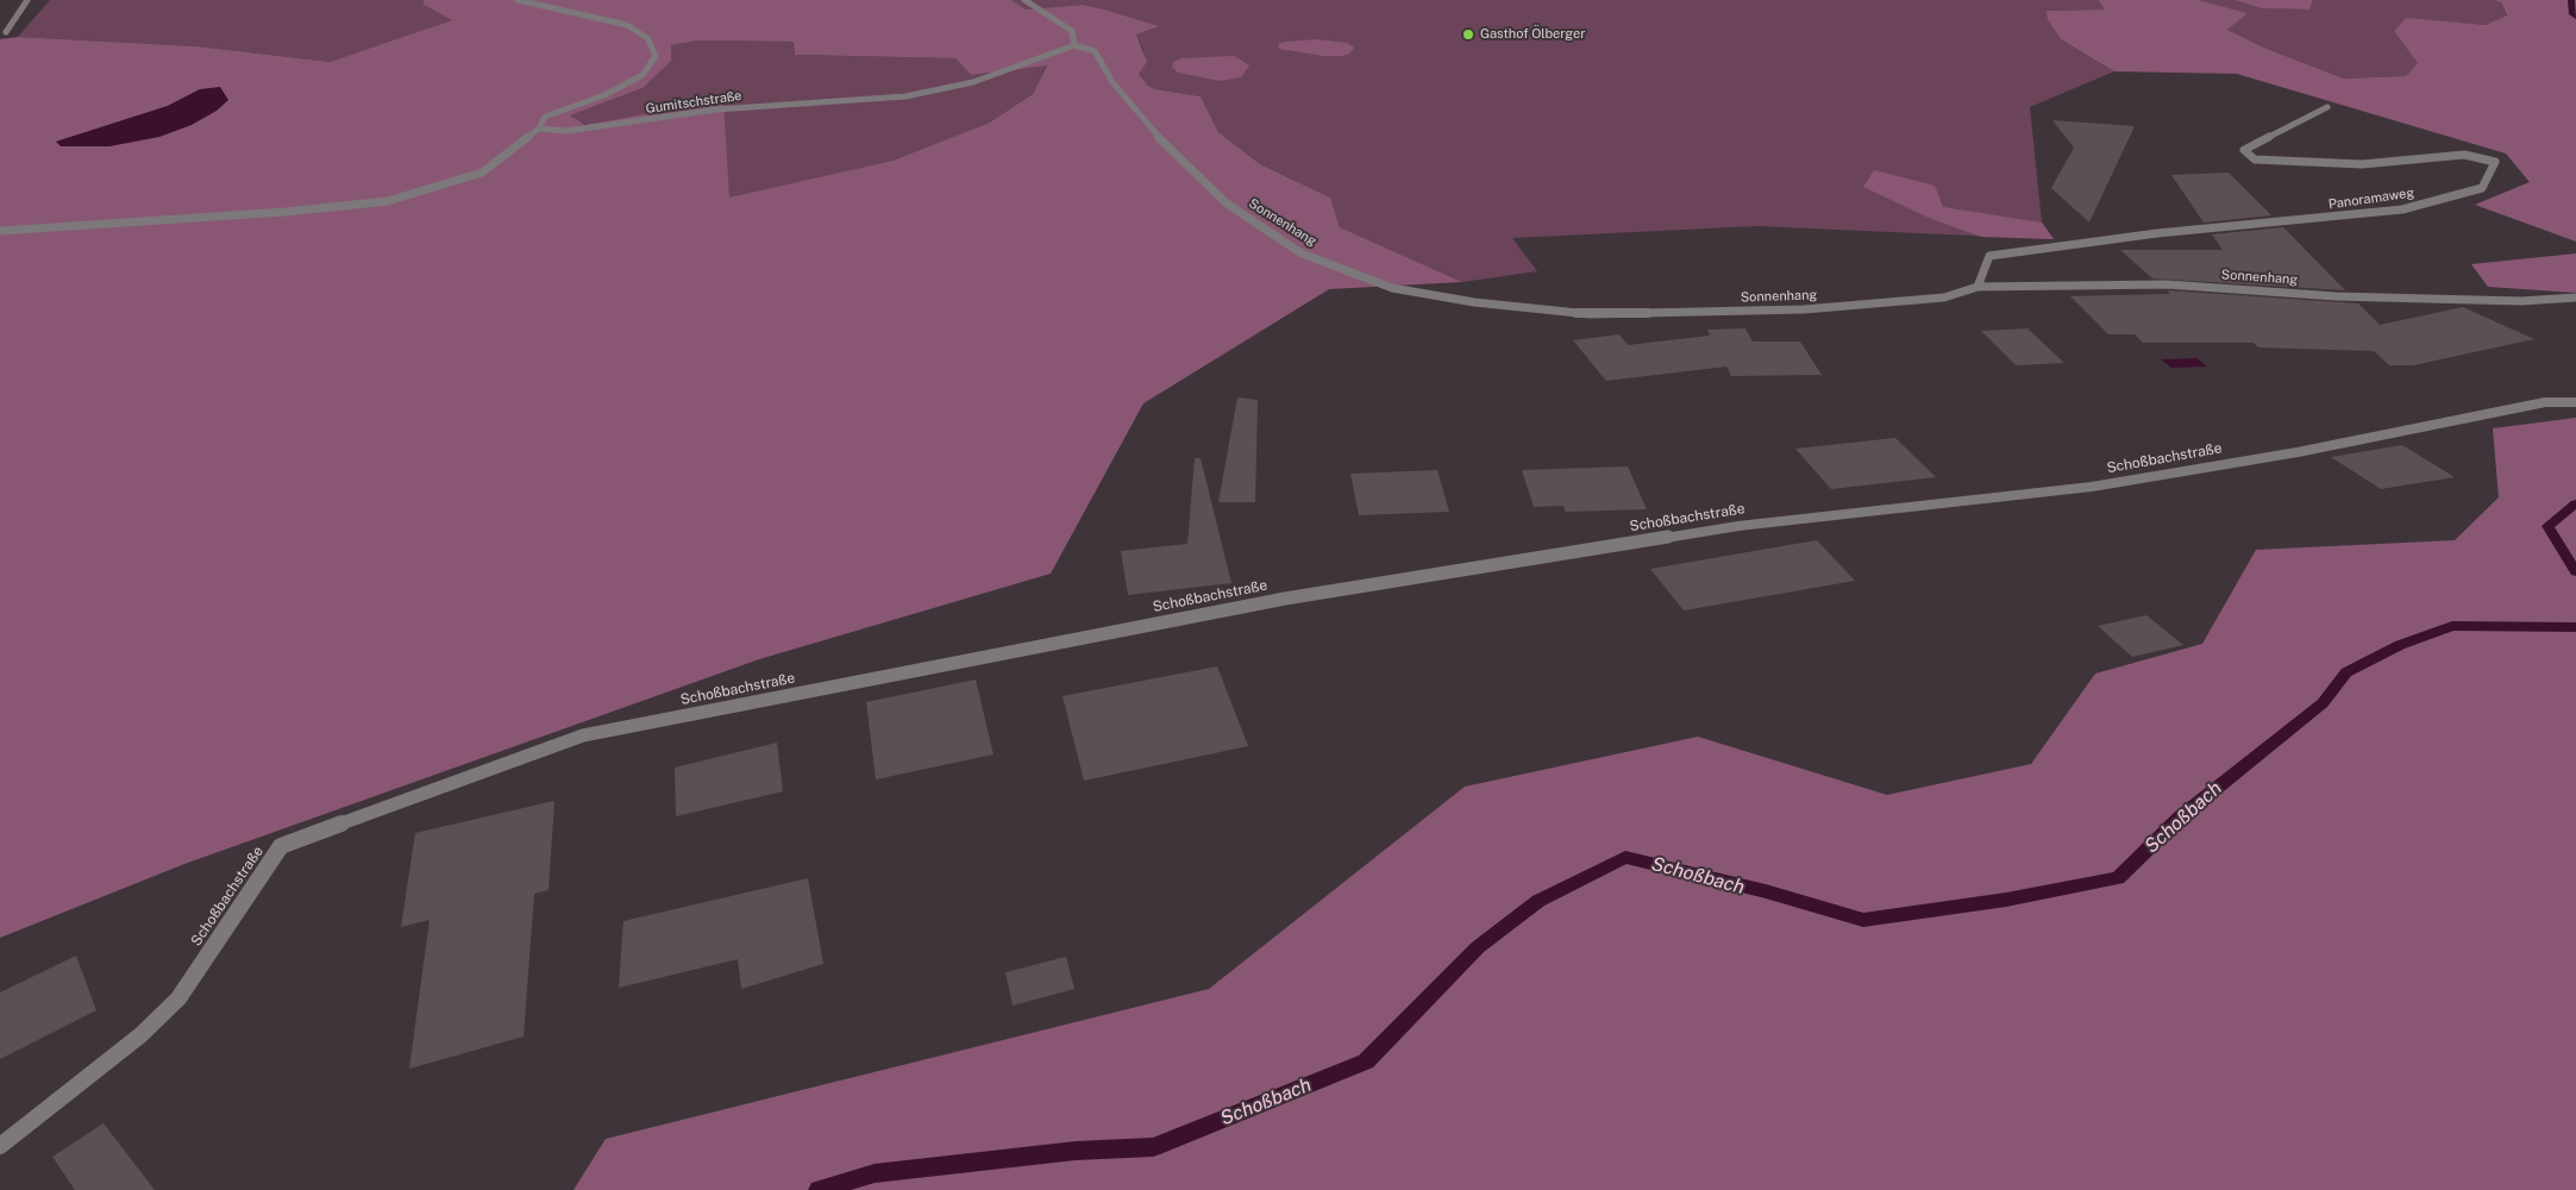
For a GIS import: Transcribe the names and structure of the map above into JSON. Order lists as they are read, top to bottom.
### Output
{
  "streets": {
    "street": [
      "Gumitschstraße",
      "Panoramaweg",
      "Sonnenhang",
      "Schoßbachstraße"
    ]
  },
  "crossings": [
    ["Gumitschstraße", "Sonnenhang"],
    ["Panoramaweg", "Sonnenhang"]
  ],
  "water": ["Schoßbach"],
  "places": ["Gasthof Ölberger"]
}
